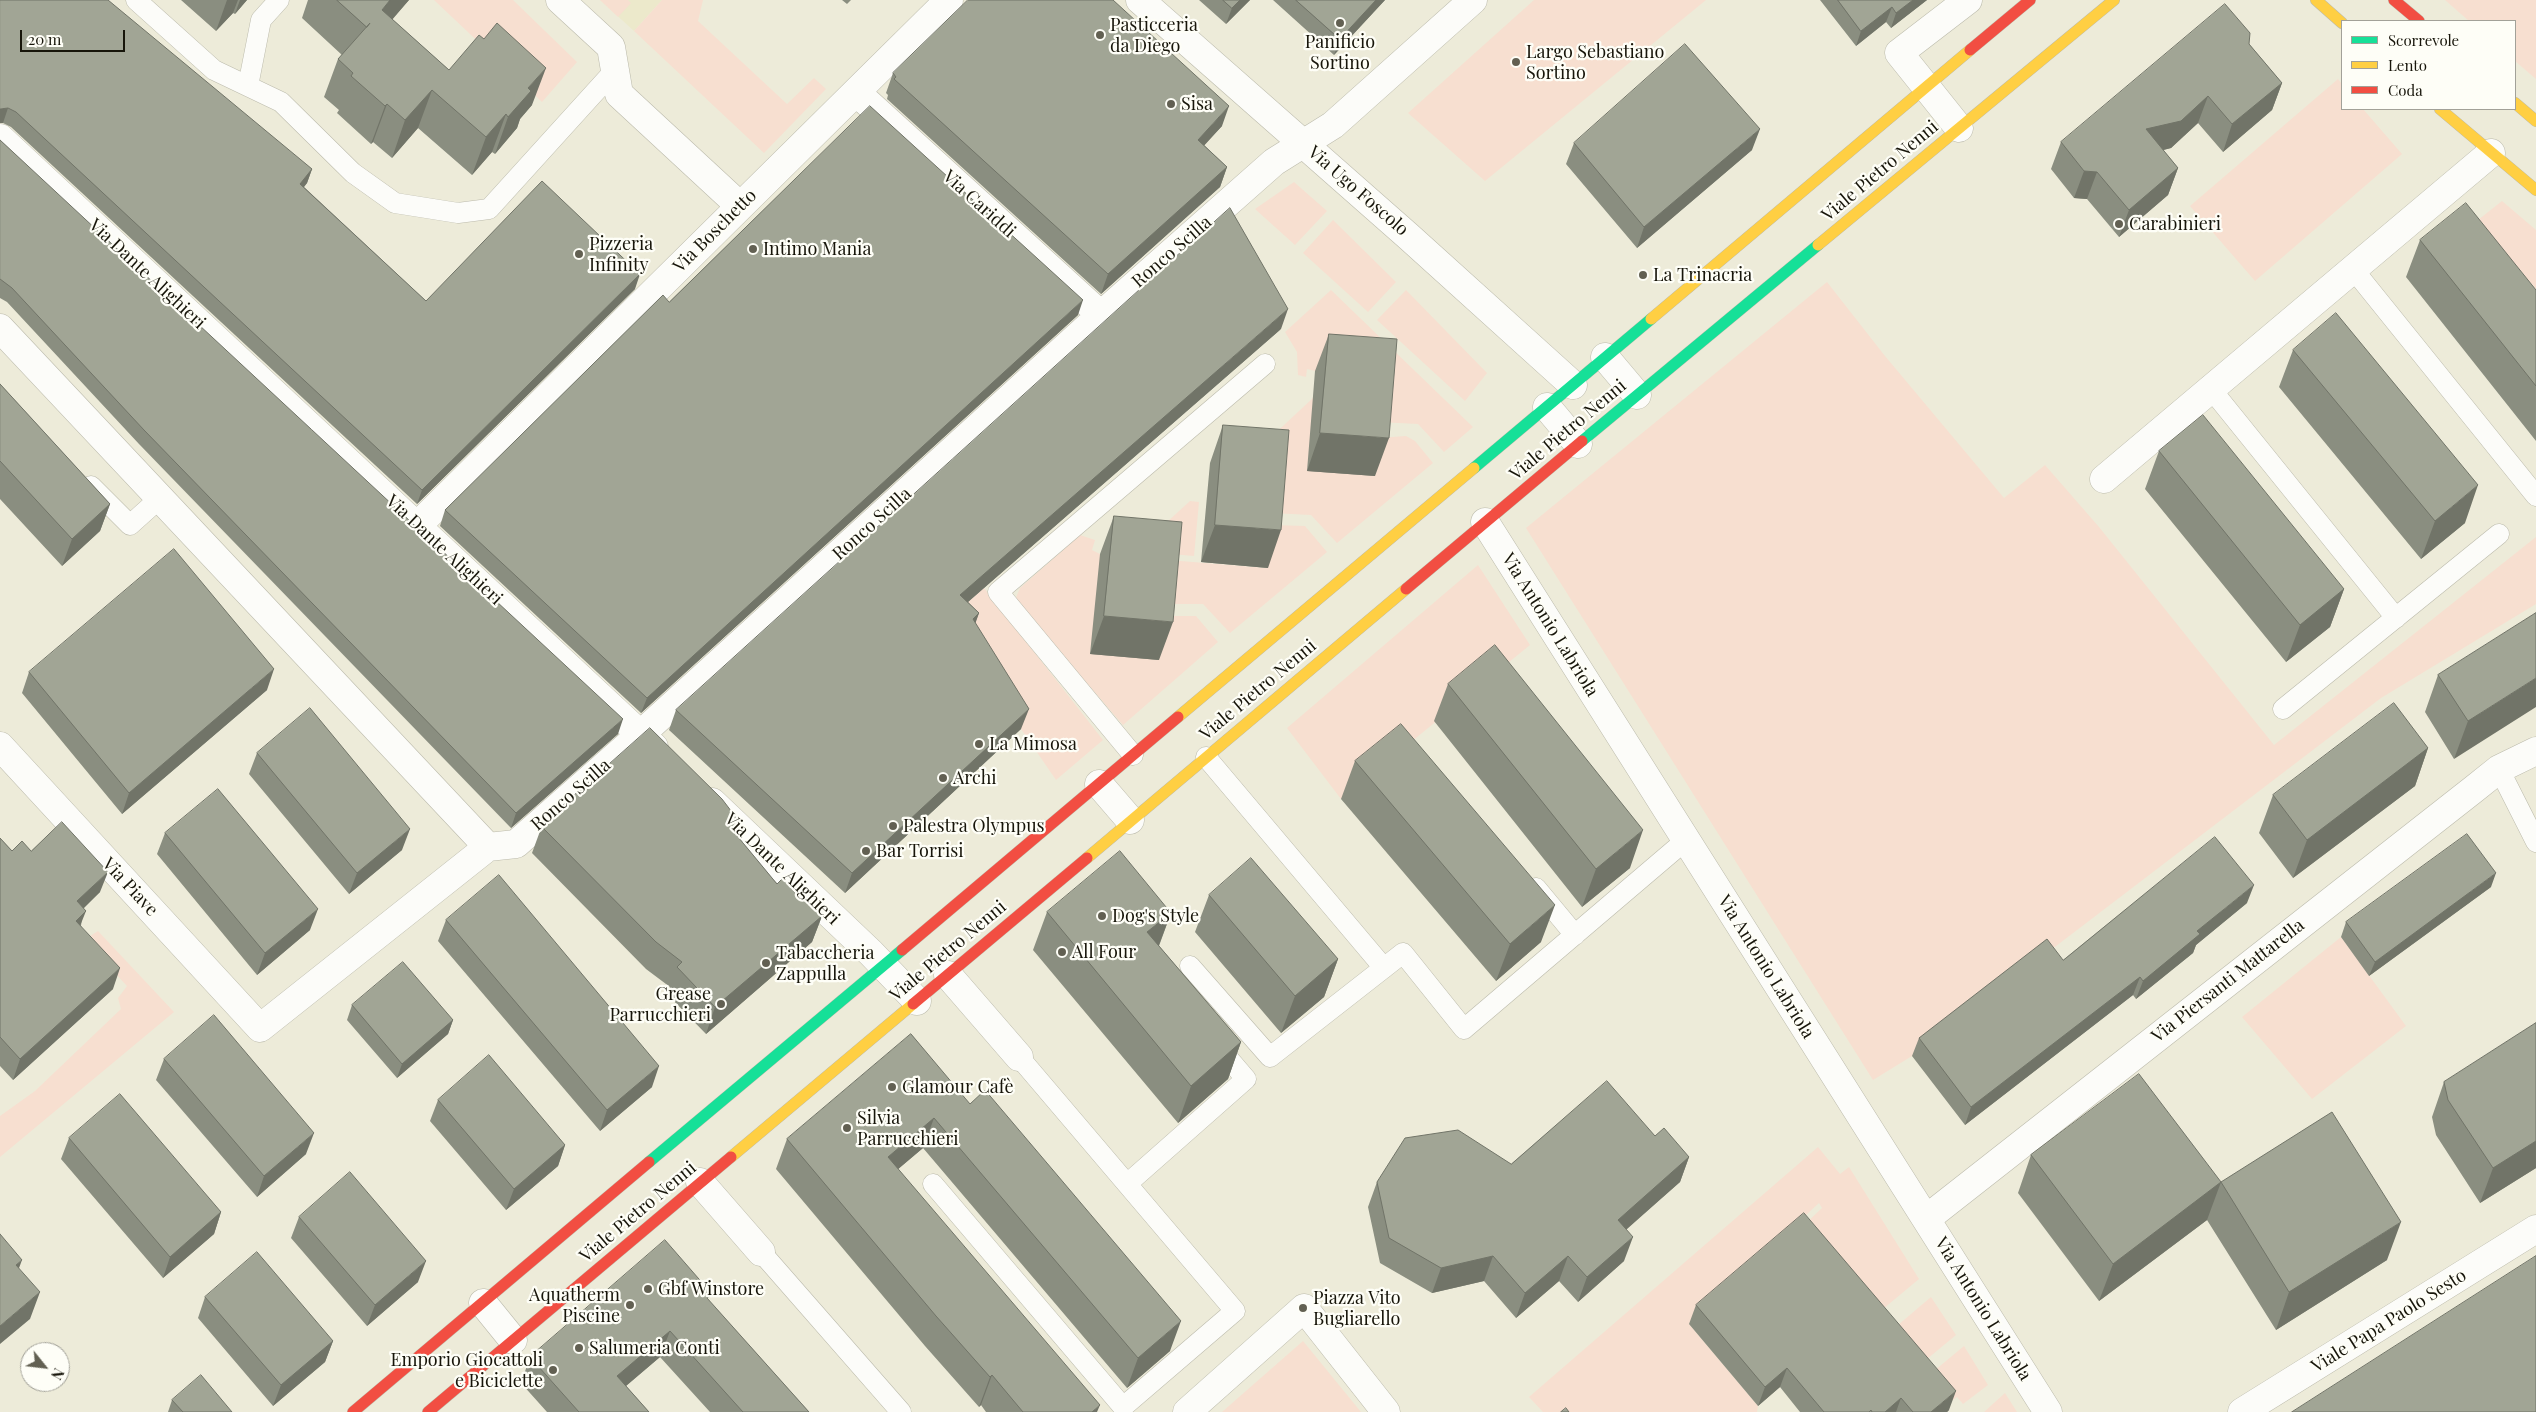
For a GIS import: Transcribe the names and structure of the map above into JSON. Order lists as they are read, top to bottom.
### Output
{
  "streets": {
    "street": [
      "Viale Pietro Nenni",
      "Via Ugo Foscolo",
      "Via Cariddi",
      "Via Boschetto",
      "Ronco Scilla",
      "Via Dante Alighieri",
      "Via Antonio Labriola",
      "Via Piave",
      "Via Piersanti Mattarella",
      "Viale Papa Paolo Sesto"
    ]
  },
  "crossings": [
    ["Viale Pietro Nenni", "Via Ugo Foscolo"],
    ["Viale Pietro Nenni", "Via Dante Alighieri"],
    ["Viale Pietro Nenni", "Via Antonio Labriola"],
    ["Via Ugo Foscolo", "Ronco Scilla"],
    ["Via Cariddi", "Via Boschetto"],
    ["Via Cariddi", "Ronco Scilla"],
    ["Via Boschetto", "Via Dante Alighieri"],
    ["Ronco Scilla", "Via Dante Alighieri"],
    ["Ronco Scilla", "Via Piave"],
    ["Via Antonio Labriola", "Via Piersanti Mattarella"]
  ],
  "places": [
    "Panificio Sortino",
    "Pasticceria da Diego",
    "Largo Sebastiano Sortino",
    "Sisa",
    "Carabinieri",
    "Intimo Mania",
    "Pizzeria Infinity",
    "La Trinacria",
    "La Mimosa",
    "Archi",
    "Palestra Olympus",
    "Bar Torrisi",
    "Dog's Style",
    "All Four",
    "Tabaccheria Zappulla",
    "Grease Parrucchieri",
    "Glamour Cafè",
    "Silvia Parrucchieri",
    "Gbf Winstore",
    "Aquatherm Piscine",
    "Piazza Vito Bugliarello",
    "Salumeria Conti",
    "Emporio Giocattoli e Biciclette"
  ],
  "legend": ["Scorrevole", "Lento", "Coda"],
  "scale_bar": "20 m",
  "north": "bottom right"
}
